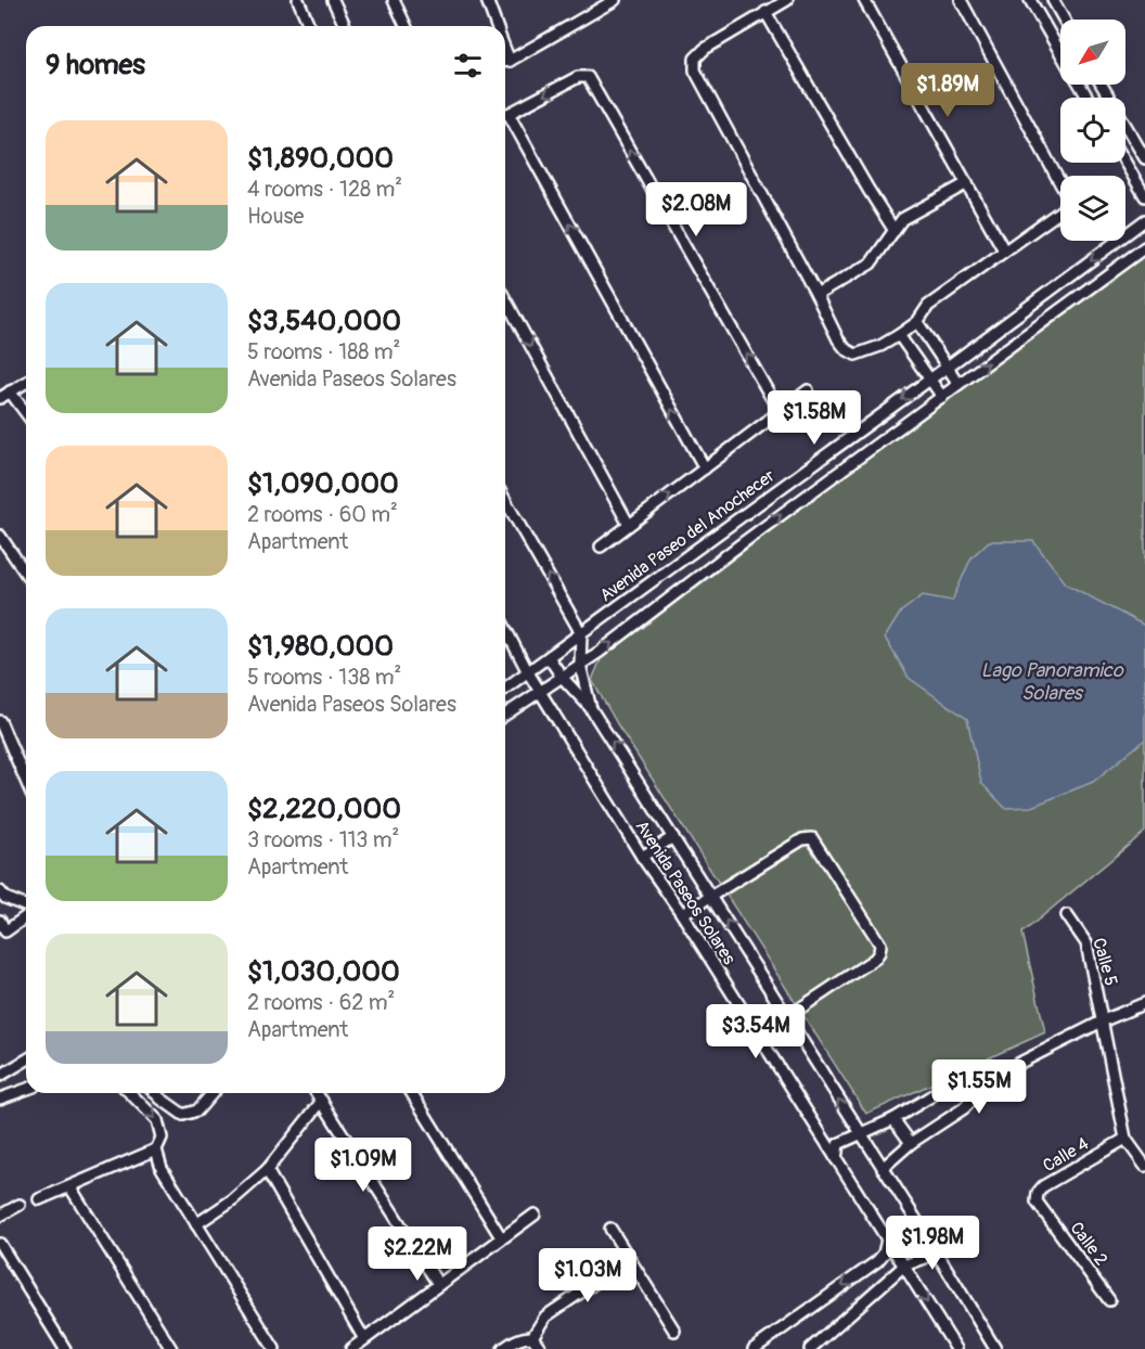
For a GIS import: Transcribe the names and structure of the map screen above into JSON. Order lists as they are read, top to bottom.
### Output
{
  "streets": {
    "street": [
      "Avenida Paseo del Anochecer",
      "Avenida Paseos Solares",
      "Calle 5",
      "Calle 4",
      "Calle 2"
    ]
  },
  "crossings": [
    ["Avenida Paseo del Anochecer", "Avenida Paseos Solares"],
    ["Calle 5", "Calle 4"],
    ["Calle 4", "Calle 2"]
  ],
  "water": ["Lago Panoramico Solares"],
  "north": "bottom left",
  "page": {
    "heading": "9 homes",
    "price": [
      "$1.89M",
      "$2.08M",
      "$1.58M",
      "$3.54M",
      "$1.55M",
      "$1.09M",
      "$1.98M",
      "$2.22M",
      "$1.03M"
    ],
    "list": [
      {
        "name": "$1,890,000",
        "note": "4 rooms · 128 m² · House"
      },
      {
        "name": "$3,540,000",
        "note": "5 rooms · 188 m² · Avenida Paseos Solares"
      },
      {
        "name": "$1,090,000",
        "note": "2 rooms · 60 m² · Apartment"
      },
      {
        "name": "$1,980,000",
        "note": "5 rooms · 138 m² · Avenida Paseos Solares"
      },
      {
        "name": "$2,220,000",
        "note": "3 rooms · 113 m² · Apartment"
      },
      {
        "name": "$1,030,000",
        "note": "2 rooms · 62 m² · Apartment"
      }
    ]
  }
}
